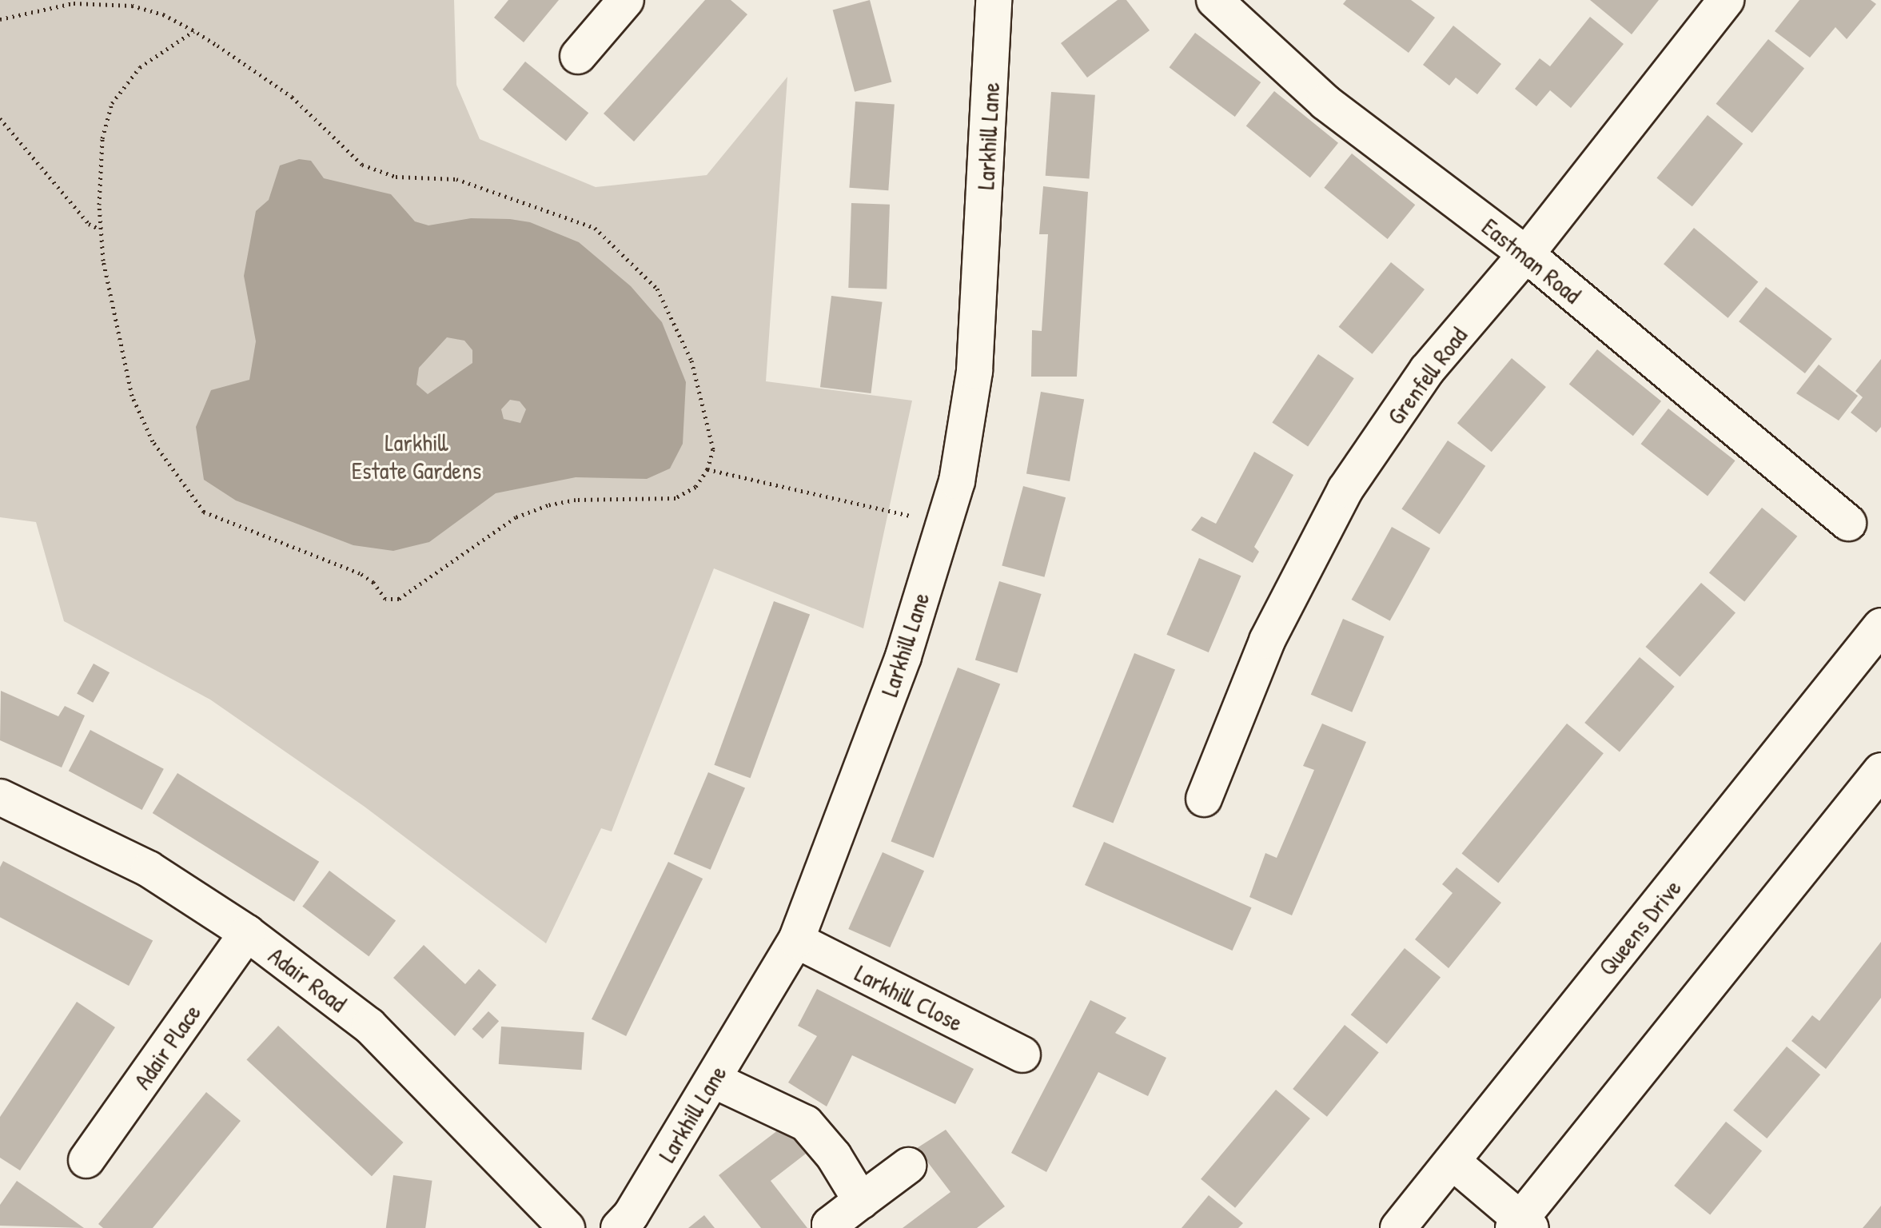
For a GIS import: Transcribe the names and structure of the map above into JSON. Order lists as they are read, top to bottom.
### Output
{
  "streets": {
    "main road": [
      "Larkhill Lane",
      "Eastman Road",
      "Grenfell Road",
      "Queens Drive",
      "Adair Road",
      "Larkhill Close",
      "Adair Place"
    ]
  },
  "crossings": [
    ["Larkhill Lane", "Larkhill Close"],
    ["Eastman Road", "Grenfell Road"],
    ["Adair Road", "Adair Place"]
  ],
  "parks": ["Larkhill Estate Gardens"]
}
